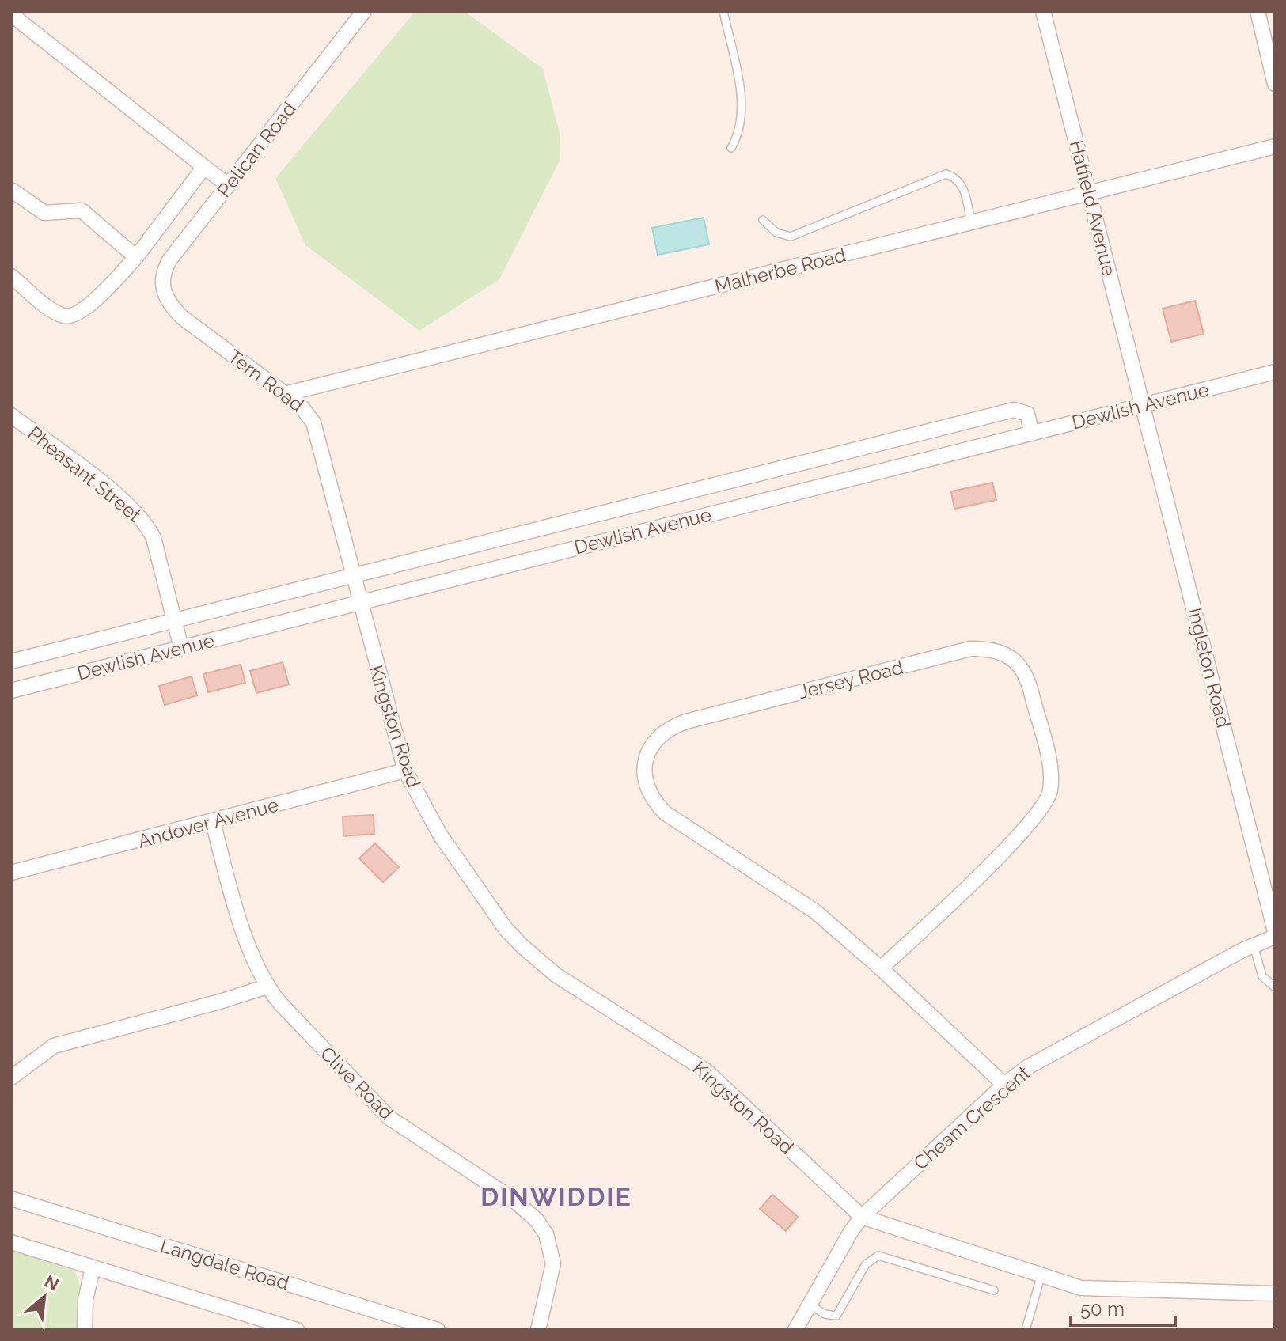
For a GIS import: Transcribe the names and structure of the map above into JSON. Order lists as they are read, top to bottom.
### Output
{
  "streets": {
    "street": [
      "Pelican Road",
      "Hatfield Avenue",
      "Malherbe Road",
      "Tern Road",
      "Dewlish Avenue",
      "Pheasant Street",
      "Ingleton Road",
      "Jersey Road",
      "Kingston Road",
      "Andover Avenue",
      "Clive Road",
      "Cheam Crescent",
      "Langdale Road"
    ]
  },
  "crossings": [
    ["Pelican Road", "Tern Road"],
    ["Hatfield Avenue", "Malherbe Road"],
    ["Hatfield Avenue", "Dewlish Avenue"],
    ["Hatfield Avenue", "Ingleton Road"],
    ["Malherbe Road", "Tern Road"],
    ["Tern Road", "Dewlish Avenue"],
    ["Tern Road", "Kingston Road"],
    ["Dewlish Avenue", "Pheasant Street"],
    ["Dewlish Avenue", "Ingleton Road"],
    ["Dewlish Avenue", "Kingston Road"],
    ["Jersey Road", "Cheam Crescent"],
    ["Kingston Road", "Andover Avenue"],
    ["Kingston Road", "Cheam Crescent"],
    ["Andover Avenue", "Clive Road"]
  ],
  "districts": ["DINWIDDIE"],
  "scale_bar": "50 m",
  "north": "top right"
}
